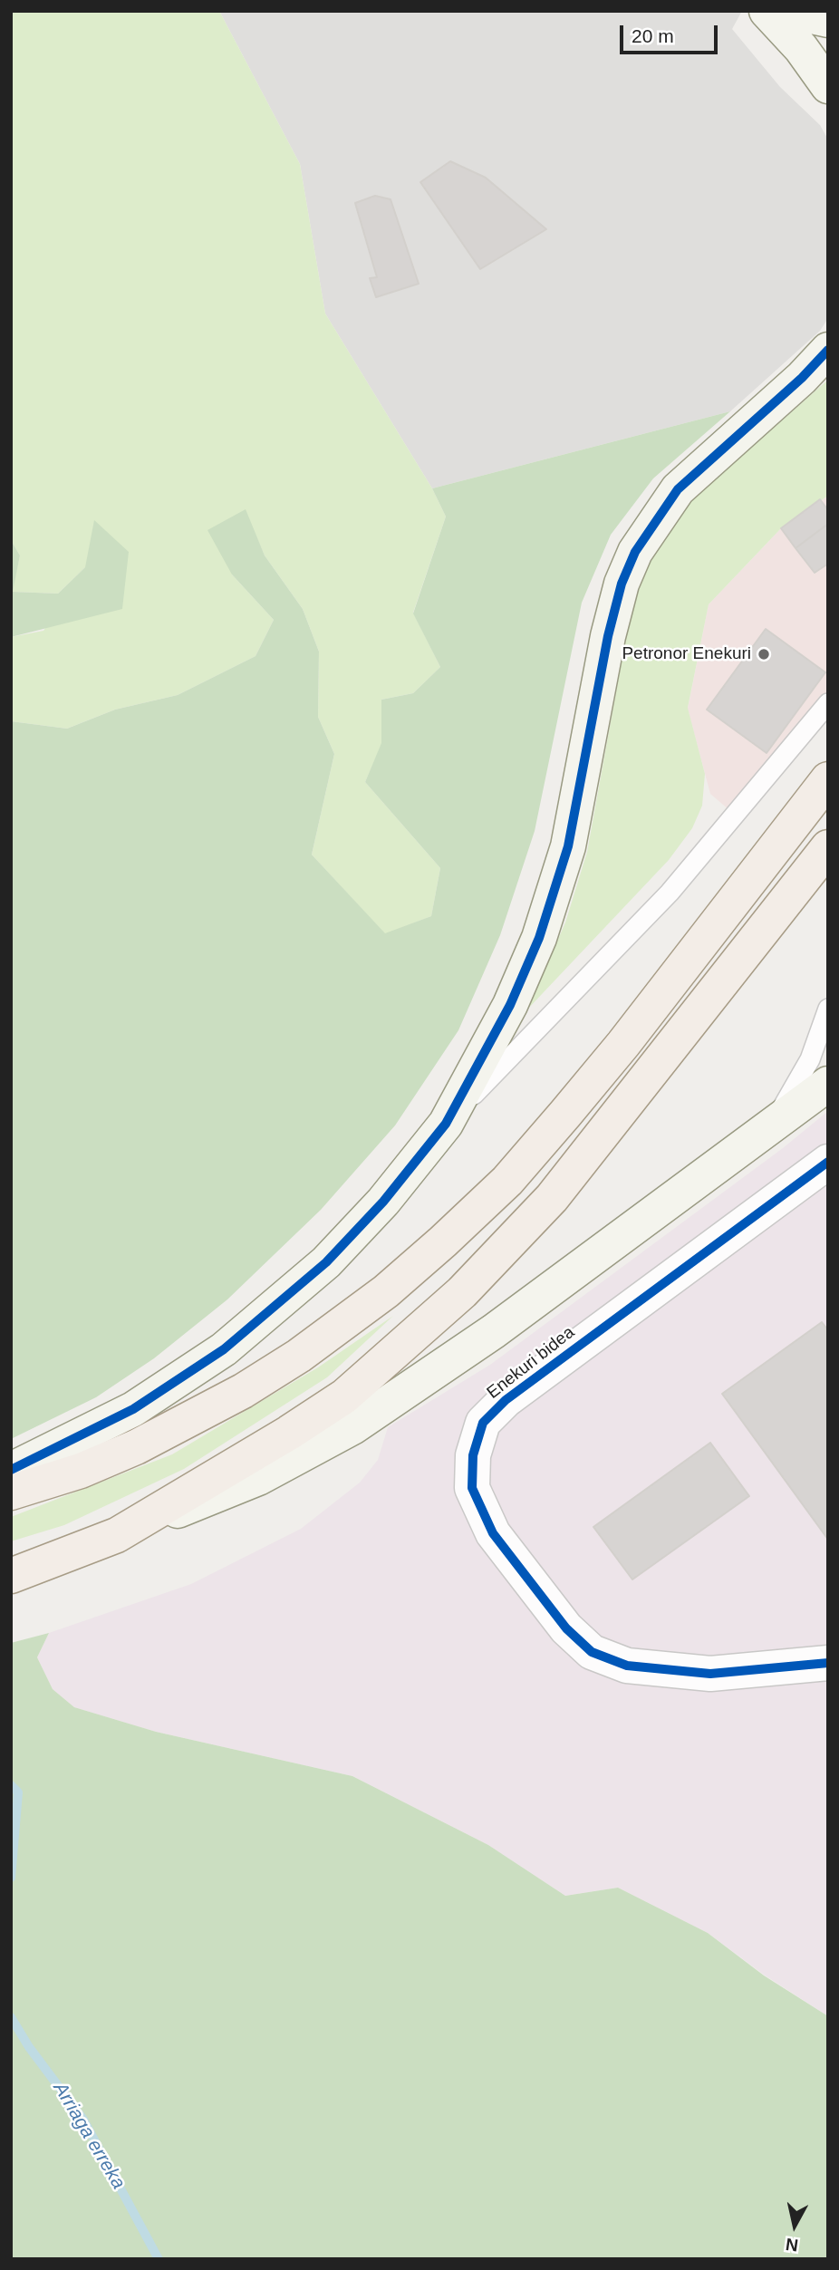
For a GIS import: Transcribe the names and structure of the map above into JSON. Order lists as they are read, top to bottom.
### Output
{
  "streets": {
    "street": ["Enekuri bidea"]
  },
  "water": ["Arriaga erreka"],
  "places": ["Petronor Enekuri"],
  "scale_bar": "20 m",
  "north": "bottom"
}
